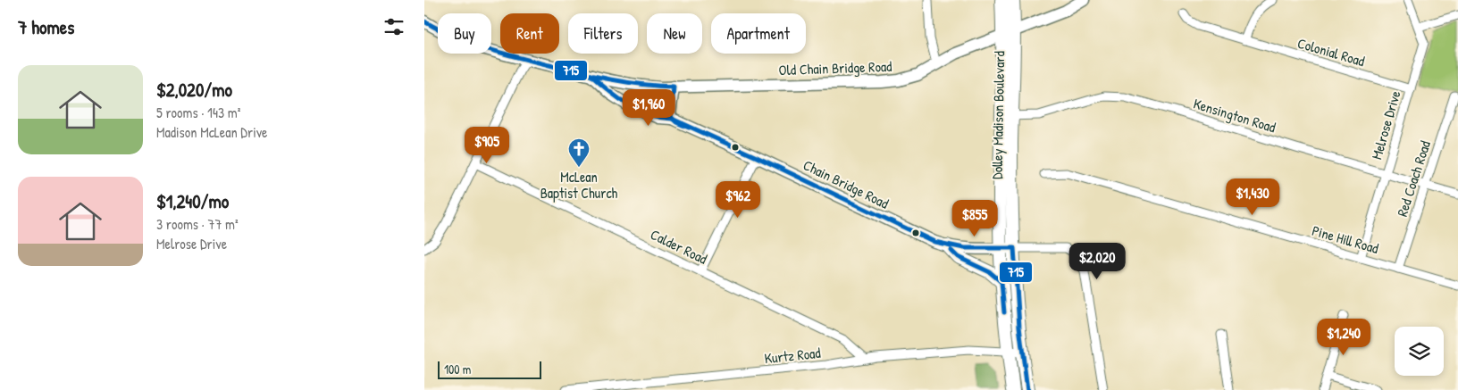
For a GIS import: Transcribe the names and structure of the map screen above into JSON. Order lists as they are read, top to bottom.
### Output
{
  "streets": {
    "main road": ["Old Chain Bridge Road", "Dolley Madison Boulevard", "Chain Bridge Road"],
    "street": [
      "Colonial Road",
      "Kensington Road",
      "Melrose Drive",
      "Red Coach Road",
      "Pine Hill Road",
      "Calder Road",
      "Kurtz Road"
    ]
  },
  "crossings": [
    ["Colonial Road", "Melrose Drive"],
    ["Old Chain Bridge Road", "Dolley Madison Boulevard"],
    ["Dolley Madison Boulevard", "Kensington Road"],
    ["Dolley Madison Boulevard", "Chain Bridge Road"],
    ["Dolley Madison Boulevard", "Kurtz Road"],
    ["Kensington Road", "Melrose Drive"],
    ["Kensington Road", "Red Coach Road"],
    ["Melrose Drive", "Pine Hill Road"],
    ["Red Coach Road", "Pine Hill Road"],
    ["Calder Road", "Kurtz Road"]
  ],
  "places": {
    "church": ["McLean Baptist Church"]
  },
  "lines": ["transit line 715"],
  "scale_bar": "100 m",
  "page": {
    "heading": "7 homes",
    "chip": [
      "Buy",
      "Rent",
      "Filters",
      "New",
      "Apartment"
    ],
    "list": [
      {
        "name": "$2,020/mo",
        "note": "5 rooms · 143 m² · Madison McLean Drive"
      },
      {
        "name": "$1,240/mo",
        "note": "3 rooms · 77 m² · Melrose Drive"
      }
    ],
    "price": [
      "$1,960",
      "$905",
      "$1,430",
      "$962",
      "$855",
      "$2,020",
      "$1,240"
    ],
    "scale": "100 m"
  }
}
